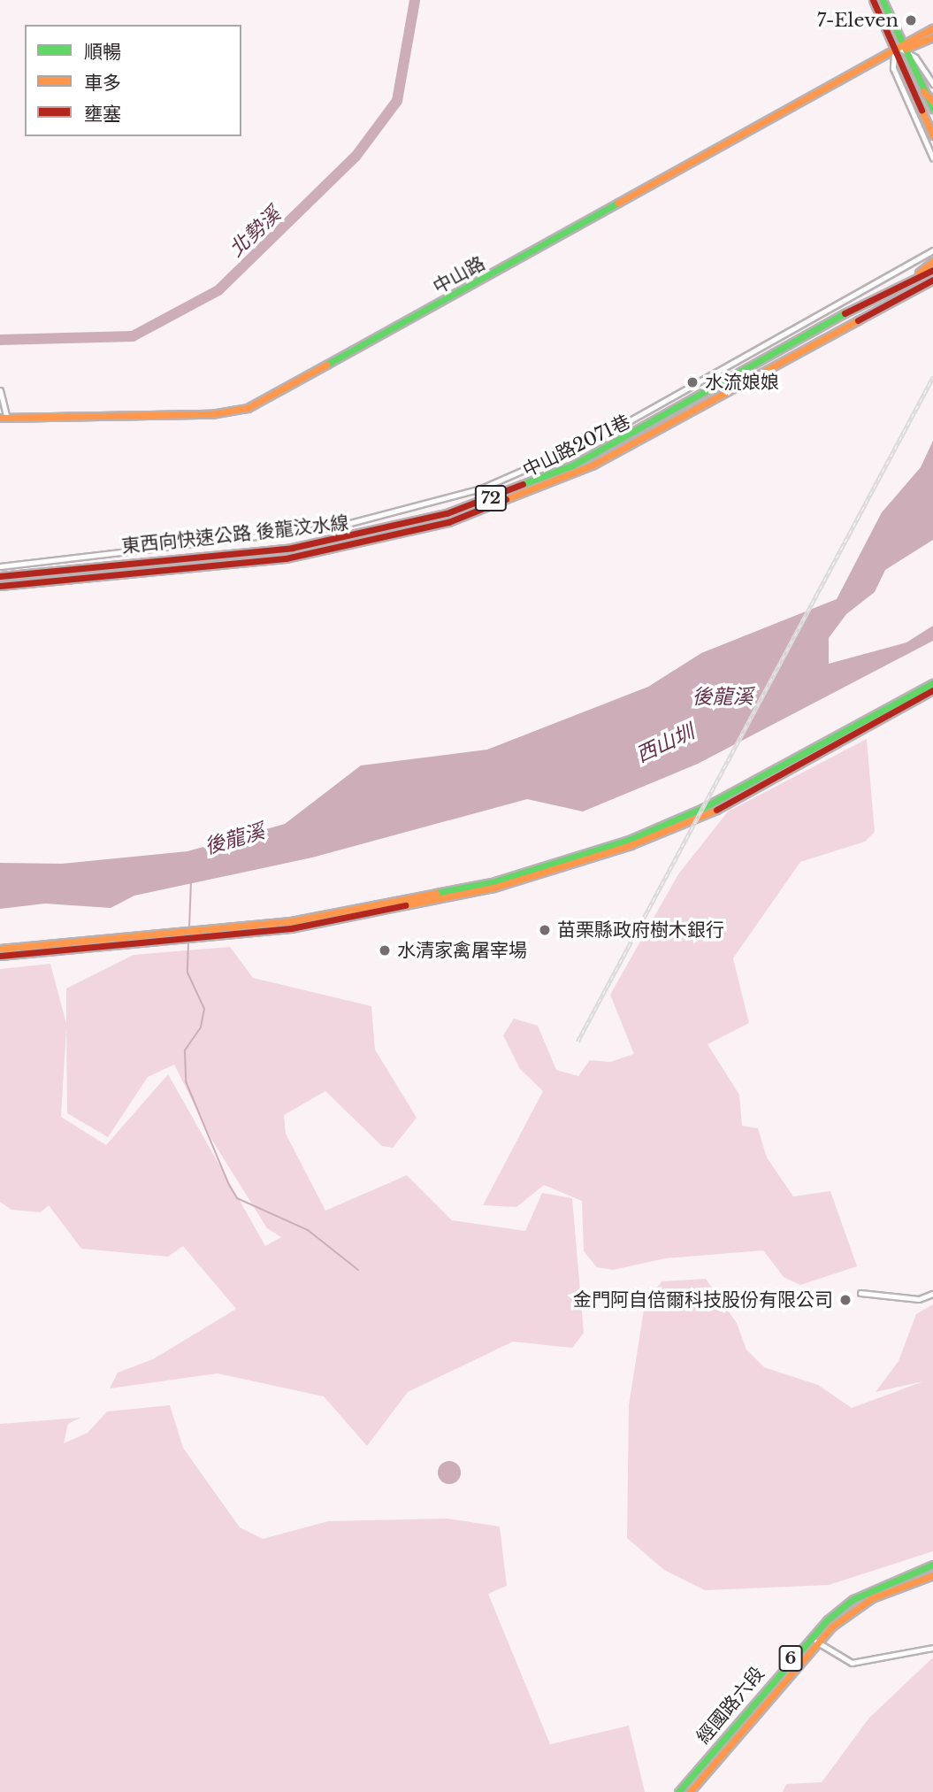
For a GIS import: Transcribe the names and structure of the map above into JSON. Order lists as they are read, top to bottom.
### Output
{
  "streets": {
    "main road": [
      "中山路",
      "72",
      "東西向快速公路 後龍汶水線",
      "6",
      "經國路六段"
    ],
    "street": ["中山路2071巷"]
  },
  "water": ["北勢溪", "後龍溪", "西山圳"],
  "places": [
    "7-Eleven",
    "水流娘娘",
    "苗栗縣政府樹木銀行",
    "水清家禽屠宰場",
    "金門阿自倍爾科技股份有限公司"
  ],
  "legend": ["順暢", "車多", "壅塞"]
}
